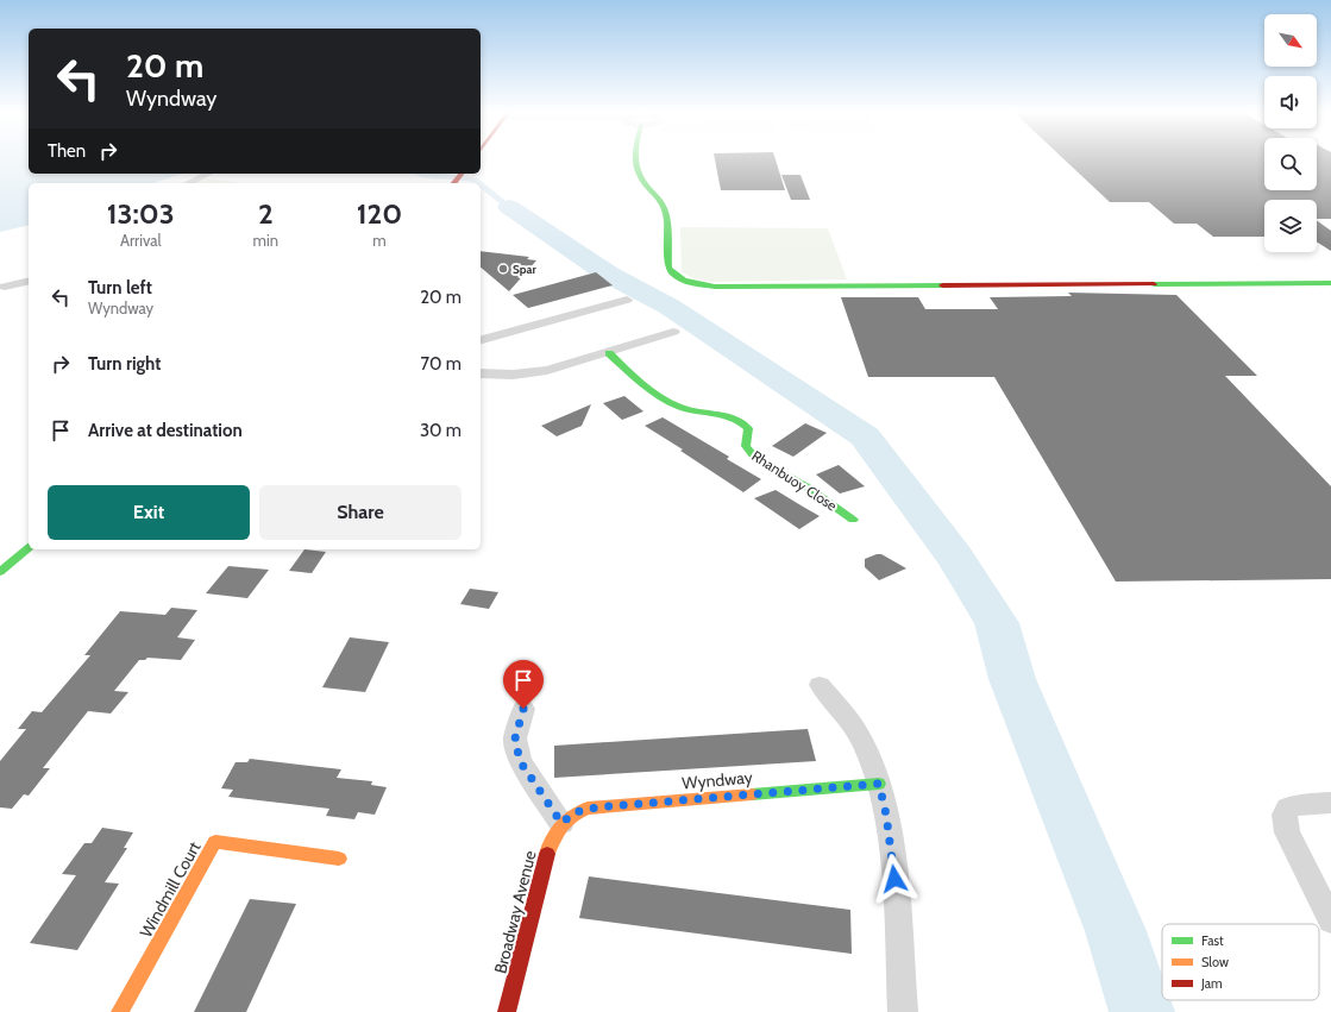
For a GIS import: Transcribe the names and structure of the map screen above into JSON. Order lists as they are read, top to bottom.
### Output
{
  "streets": {
    "main road": [
      "Rhanbuoy Close",
      "Wyndway",
      "Windmill Court",
      "Broadway Avenue"
    ]
  },
  "crossings": [
    ["Wyndway", "Broadway Avenue"]
  ],
  "places": ["Spar"],
  "legend": ["Fast", "Slow", "Jam"],
  "north": "bottom right",
  "page": {
    "turn": ["20 m", "Wyndway"],
    "then": "Then",
    "eta": [
      "13:03",
      "Arrival",
      "2",
      "min",
      "120",
      "m"
    ],
    "list": [
      {
        "name": "Turn left",
        "note": "Wyndway",
        "value": "20 m"
      },
      {
        "name": "Turn right",
        "value": "70 m"
      },
      {
        "name": "Arrive at destination",
        "value": "30 m"
      }
    ],
    "buttons": ["Exit", "Share"]
  }
}
